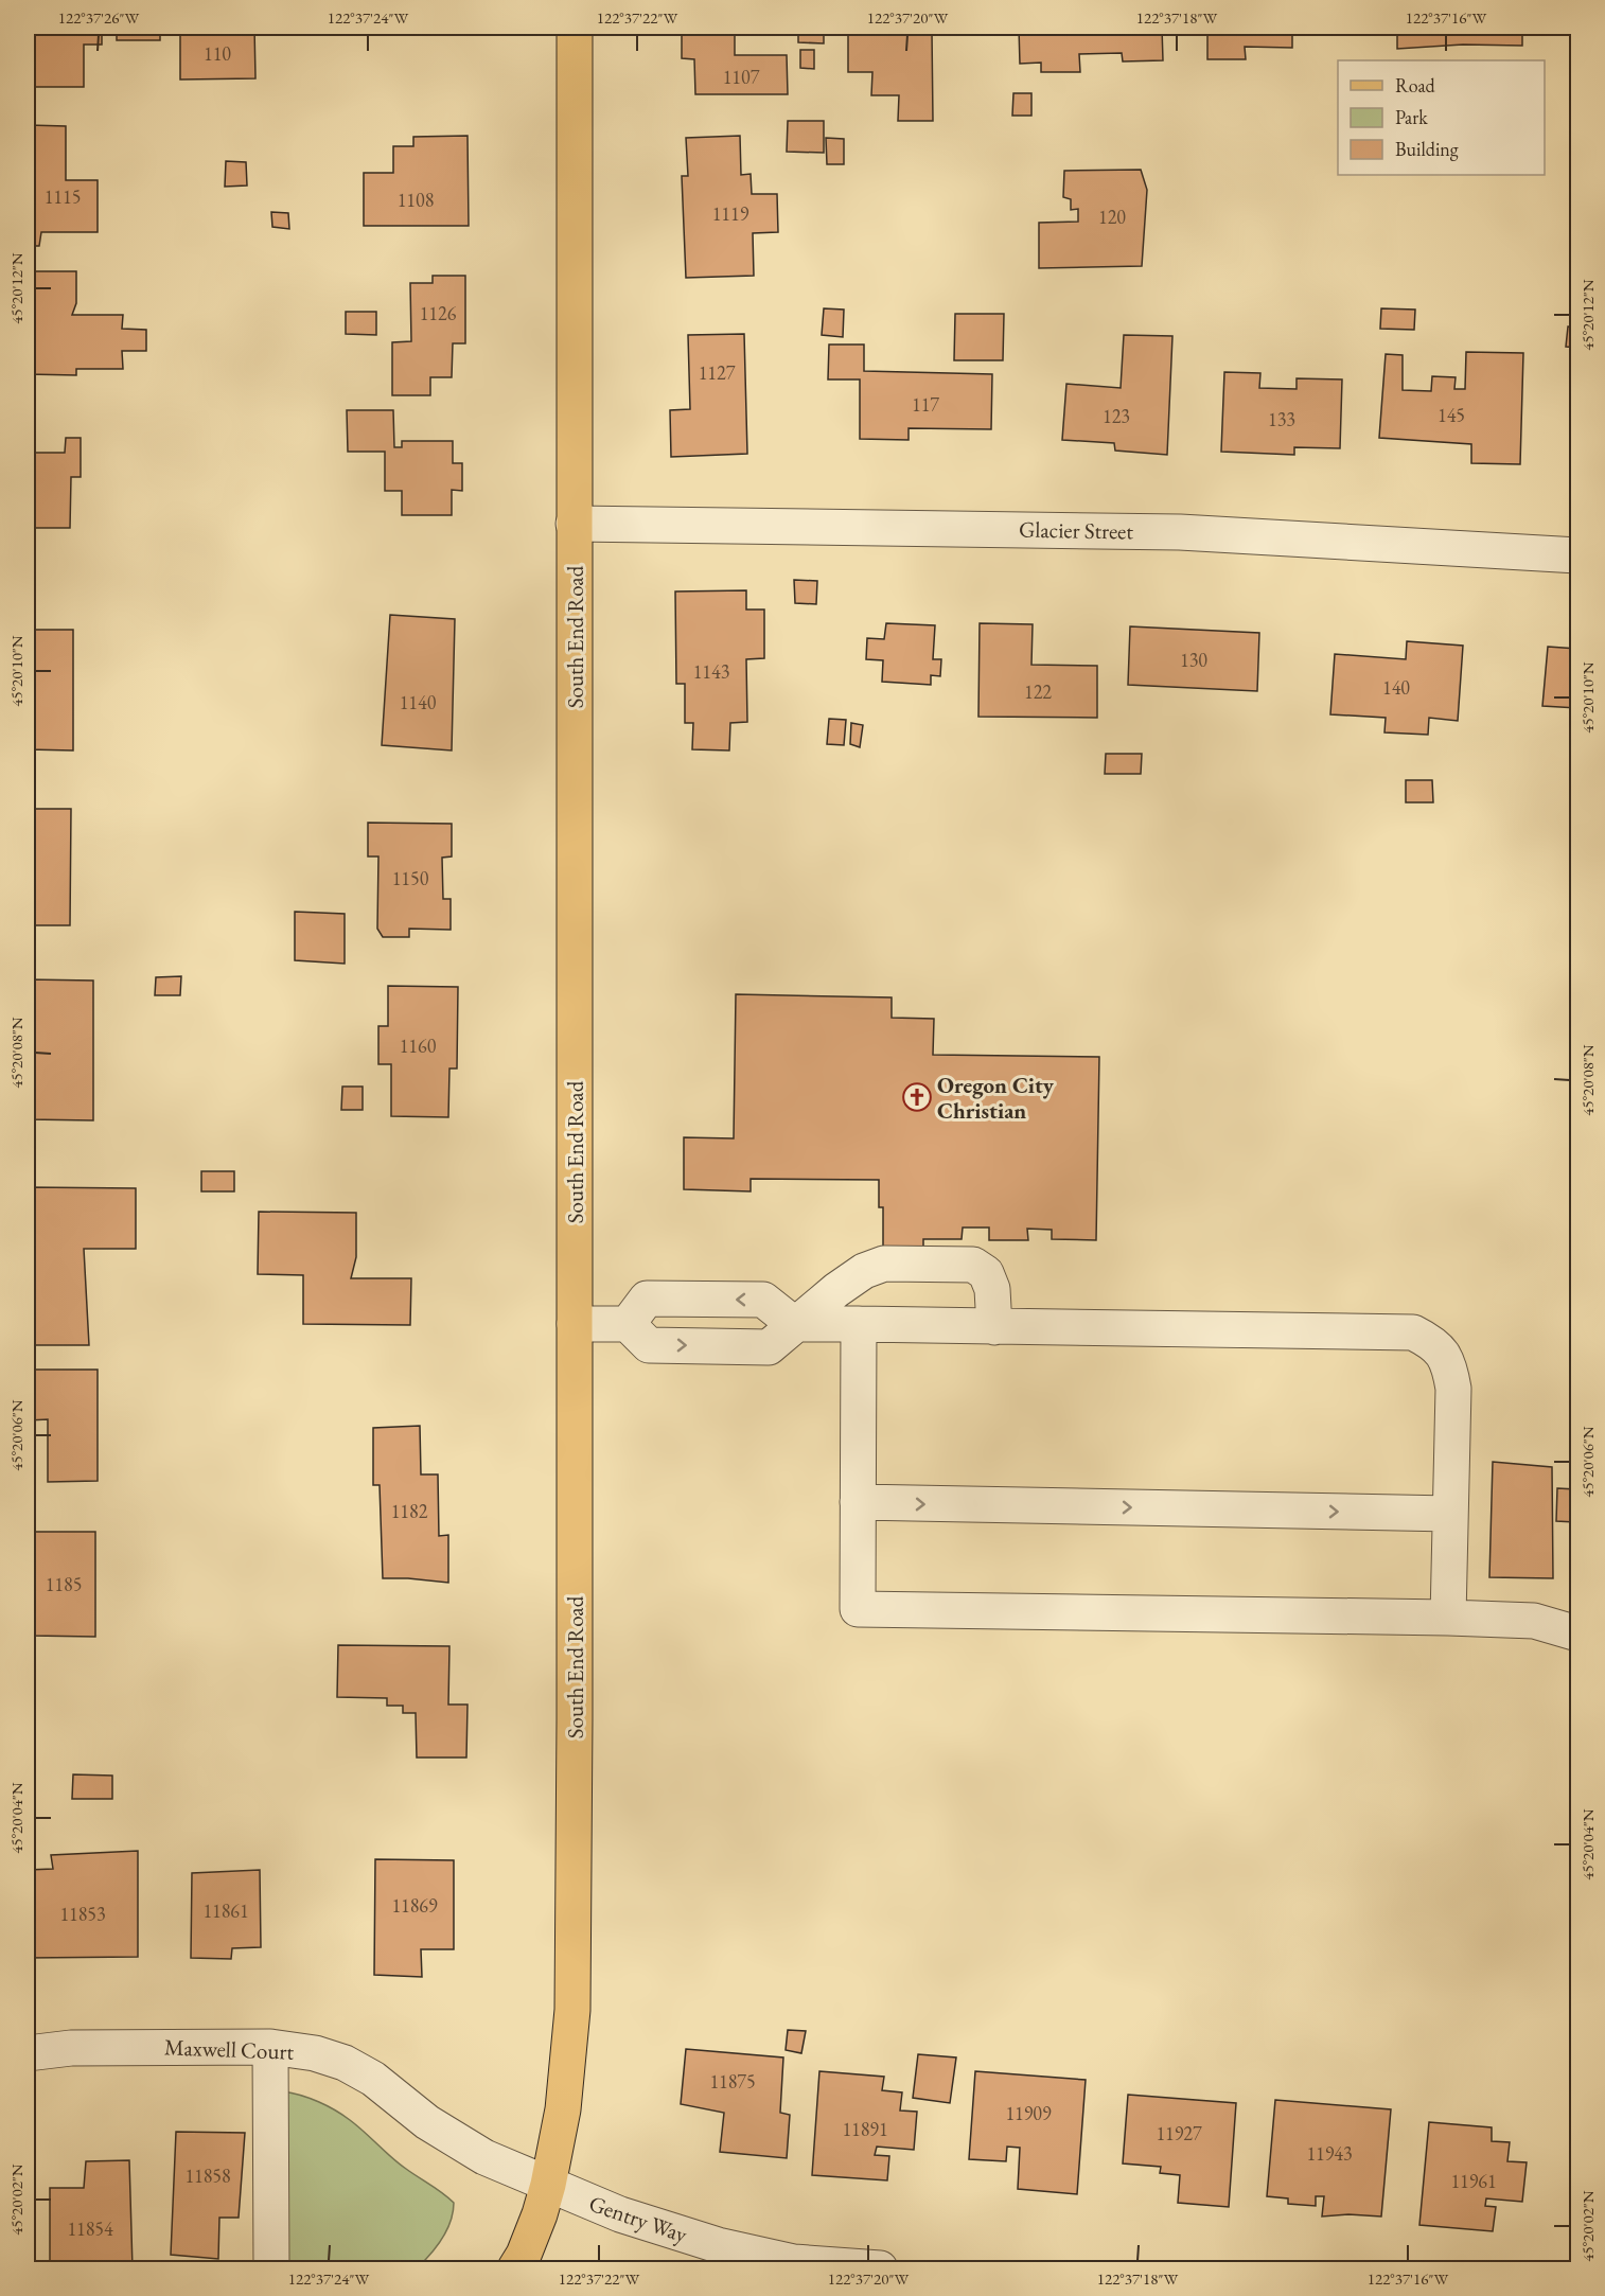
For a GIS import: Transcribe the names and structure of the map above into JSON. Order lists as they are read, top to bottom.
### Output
{
  "streets": {
    "main road": ["South End Road"],
    "street": ["Glacier Street", "Maxwell Court", "Gentry Way"]
  },
  "crossings": [
    ["Glacier Street", "South End Road"],
    ["South End Road", "Maxwell Court"],
    ["South End Road", "Gentry Way"],
    ["Maxwell Court", "Gentry Way"]
  ],
  "places": {
    "church": ["Oregon City Christian"]
  },
  "house_numbers": [
    "110",
    "1107",
    "1115",
    "1108",
    "1119",
    "120",
    "1126",
    "1127",
    "117",
    "145",
    "123",
    "133",
    "130",
    "1143",
    "140",
    "122",
    "1140",
    "1150",
    "1160",
    "1182",
    "1185",
    "11869",
    "11861",
    "11853",
    "11875",
    "11909",
    "11891",
    "11927",
    "11943",
    "11858",
    "11961",
    "11854"
  ],
  "legend": ["Road", "Park", "Building"],
  "coordinates": [
    "122°37'26\"W",
    "122°37'24\"W",
    "122°37'22\"W",
    "122°37'20\"W",
    "122°37'18\"W",
    "122°37'16\"W",
    "45°20'12\"N",
    "45°20'10\"N",
    "45°20'08\"N",
    "45°20'06\"N",
    "45°20'04\"N",
    "45°20'02\"N"
  ]
}
